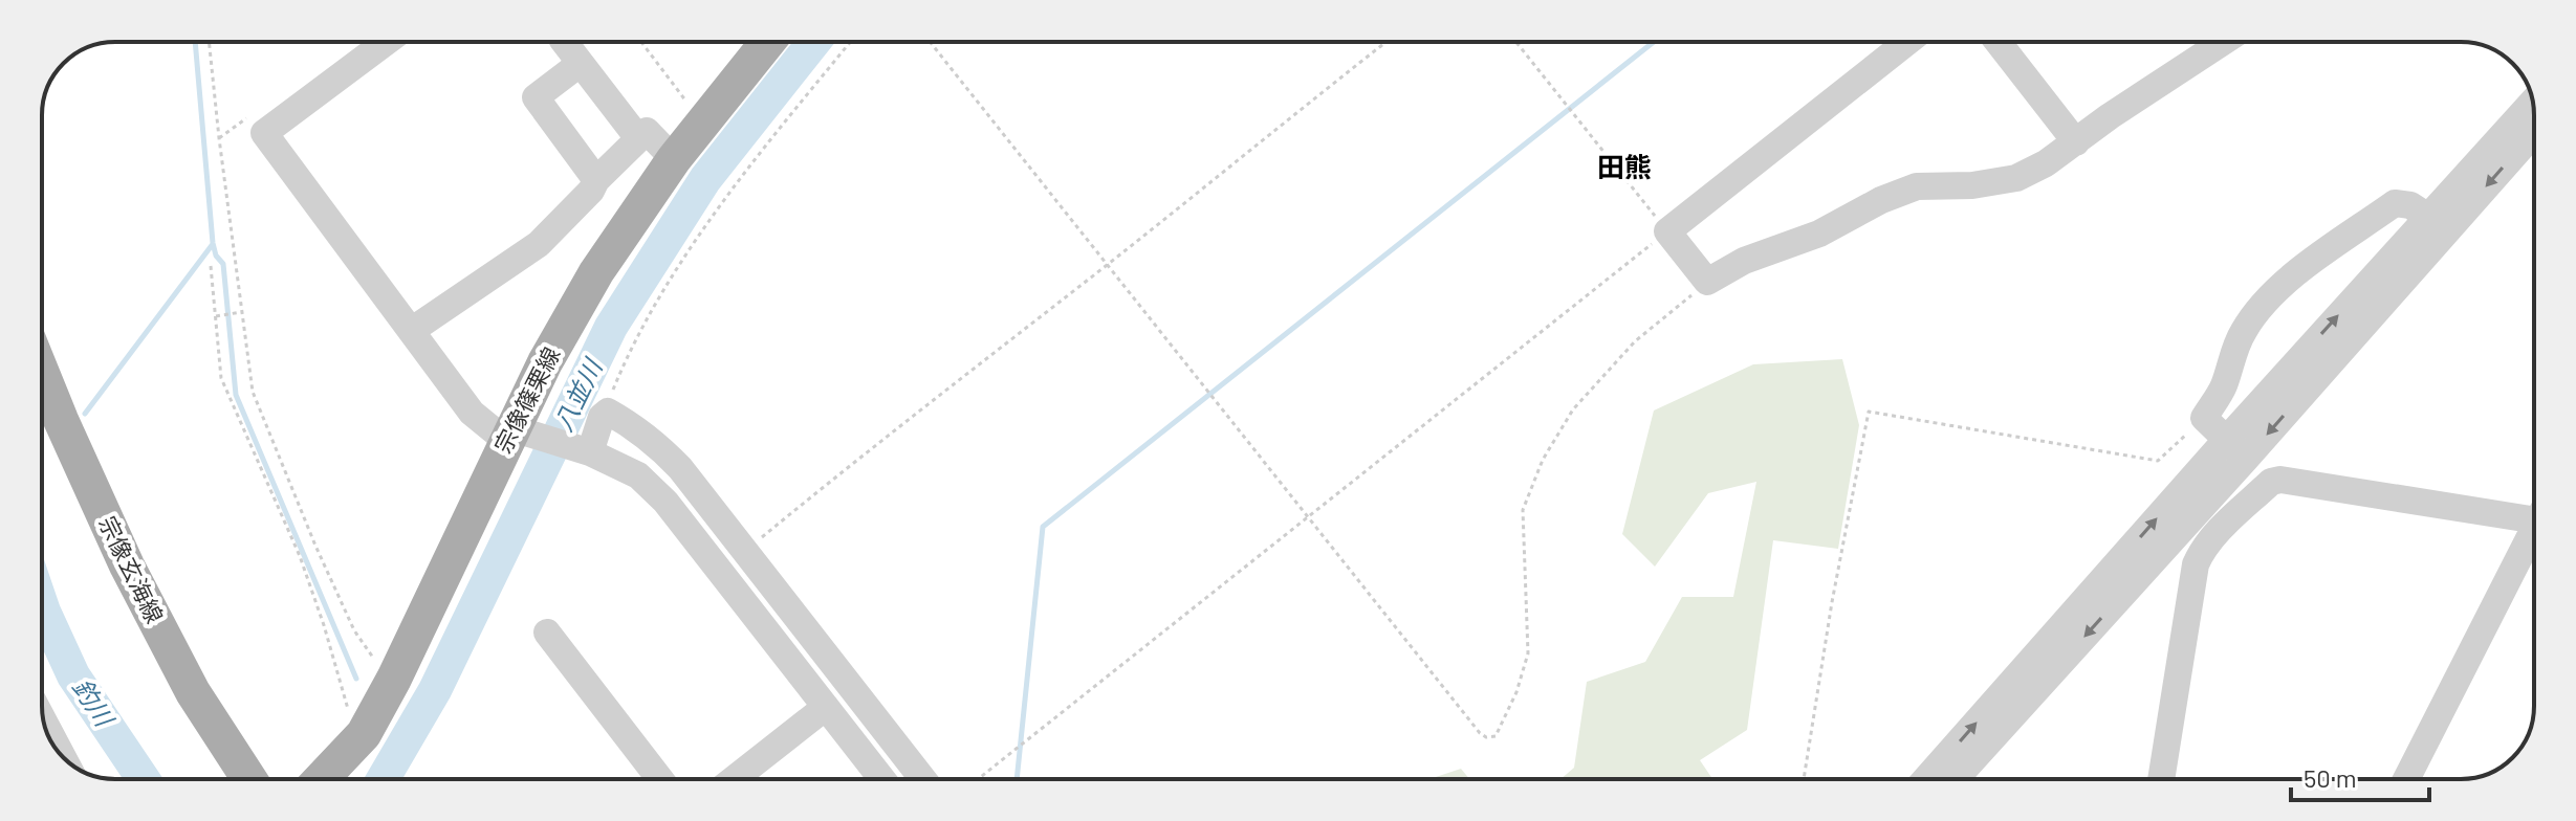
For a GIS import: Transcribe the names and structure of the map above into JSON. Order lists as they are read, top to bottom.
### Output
{
  "streets": {
    "main road": ["宗像篠栗線", "宗像玄海線"]
  },
  "districts": ["田熊"],
  "water": ["八並川", "釣川"],
  "scale_bar": "50 m"
}
